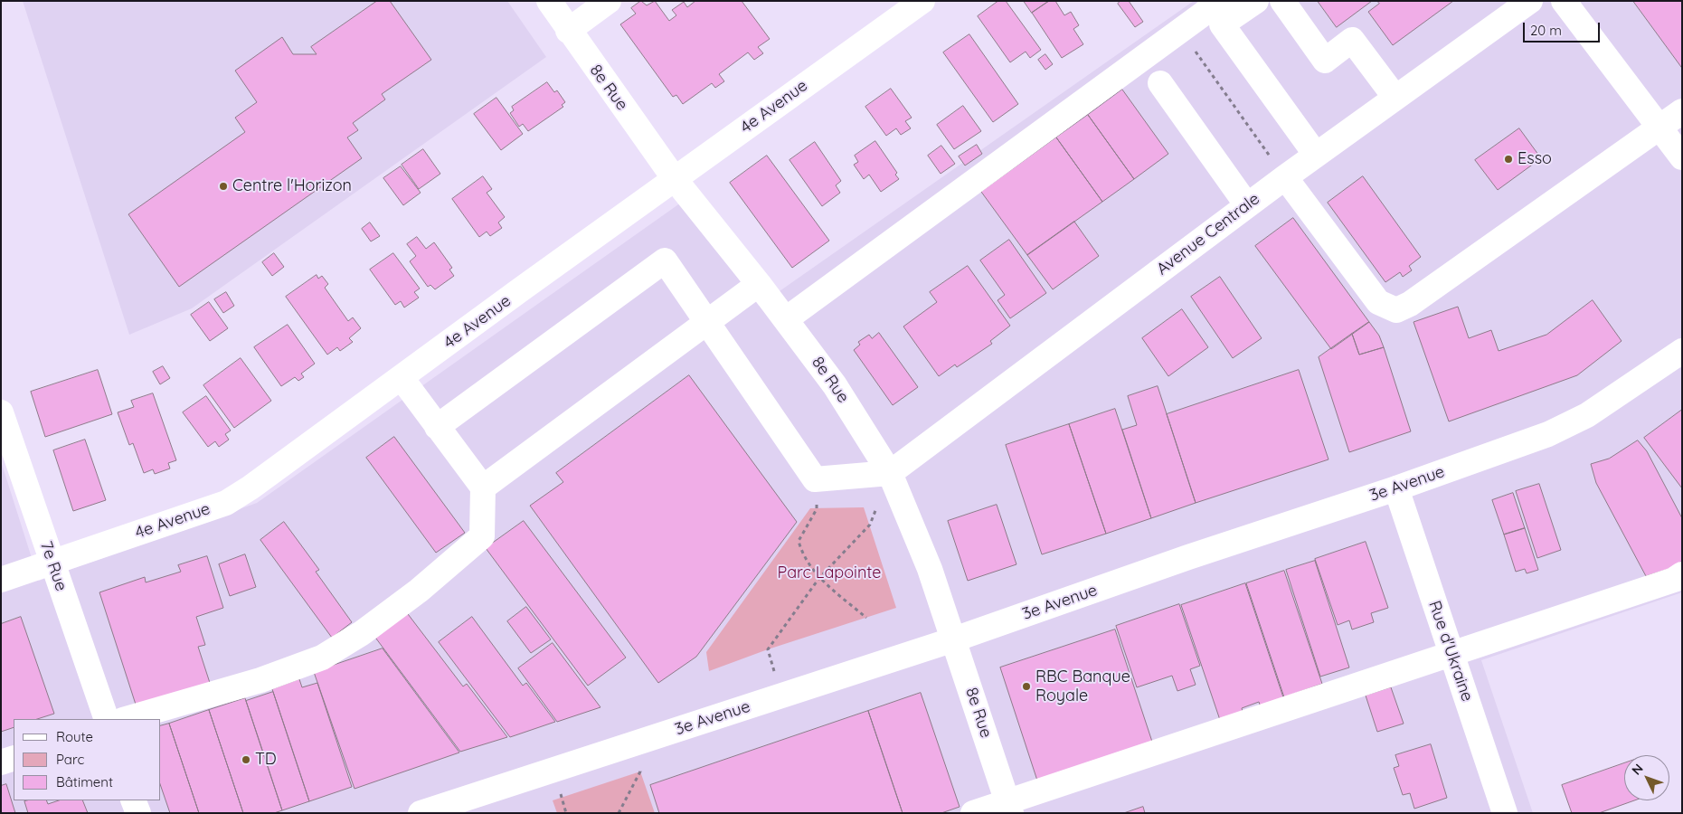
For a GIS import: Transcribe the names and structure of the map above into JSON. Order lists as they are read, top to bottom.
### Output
{
  "streets": {
    "street": [
      "8e Rue",
      "4e Avenue",
      "Avenue Centrale",
      "3e Avenue",
      "7e Rue",
      "Rue d'Ukraine"
    ]
  },
  "crossings": [
    ["8e Rue", "4e Avenue"],
    ["8e Rue", "Avenue Centrale"],
    ["8e Rue", "3e Avenue"],
    ["4e Avenue", "7e Rue"],
    ["3e Avenue", "Rue d'Ukraine"]
  ],
  "parks": ["Parc Lapointe"],
  "places": [
    "Esso",
    "Centre l'Horizon",
    "RBC Banque Royale",
    "TD"
  ],
  "legend": ["Route", "Parc", "Bâtiment"],
  "scale_bar": "20 m",
  "north": "top left"
}
